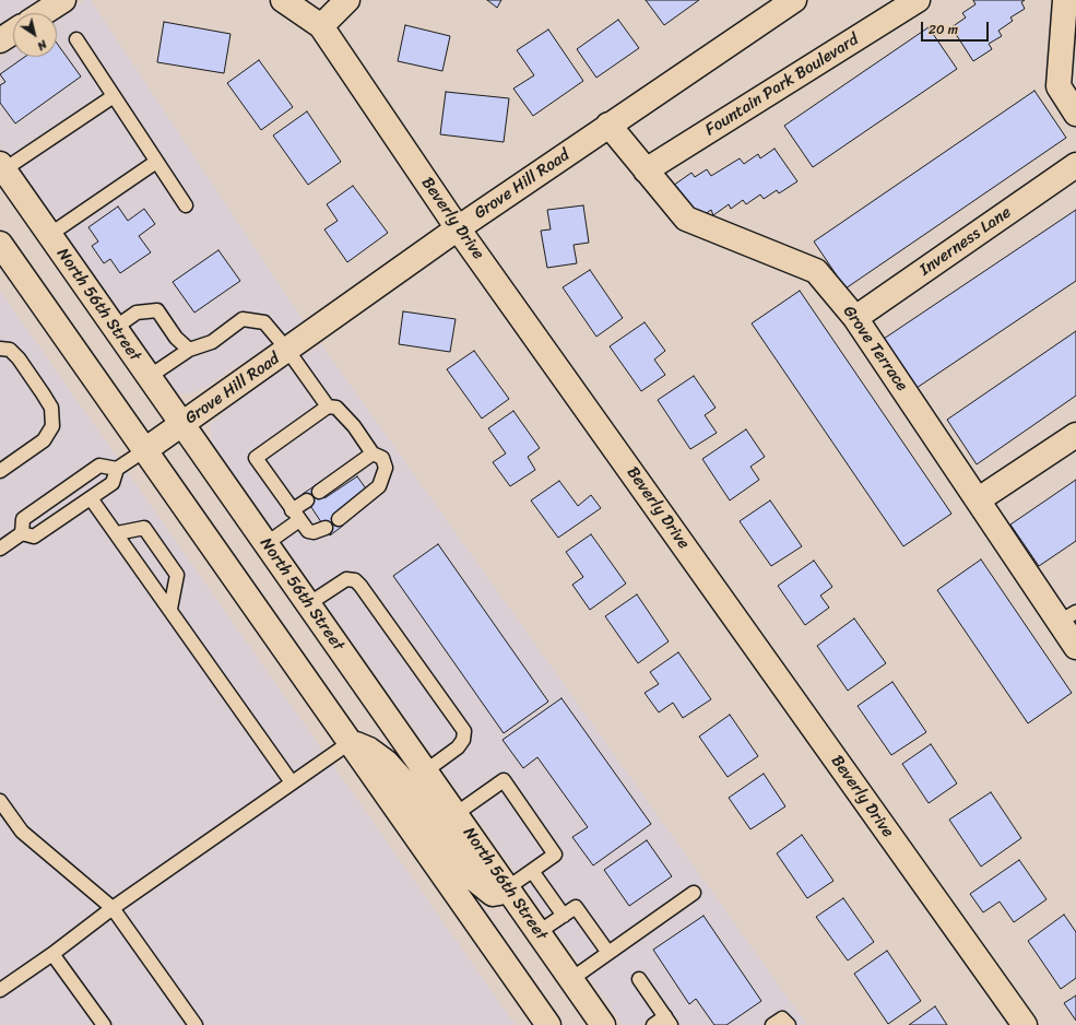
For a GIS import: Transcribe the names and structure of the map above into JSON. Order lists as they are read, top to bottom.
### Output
{
  "streets": {
    "street": [
      "Fountain Park Boulevard",
      "Grove Hill Road",
      "Beverly Drive",
      "Inverness Lane",
      "North 56th Street",
      "Grove Terrace"
    ]
  },
  "crossings": [
    ["Fountain Park Boulevard", "Grove Terrace"],
    ["Grove Hill Road", "Beverly Drive"],
    ["Grove Hill Road", "North 56th Street"],
    ["Grove Hill Road", "Grove Terrace"],
    ["Inverness Lane", "Grove Terrace"]
  ],
  "scale_bar": "20 m",
  "north": "bottom right"
}
